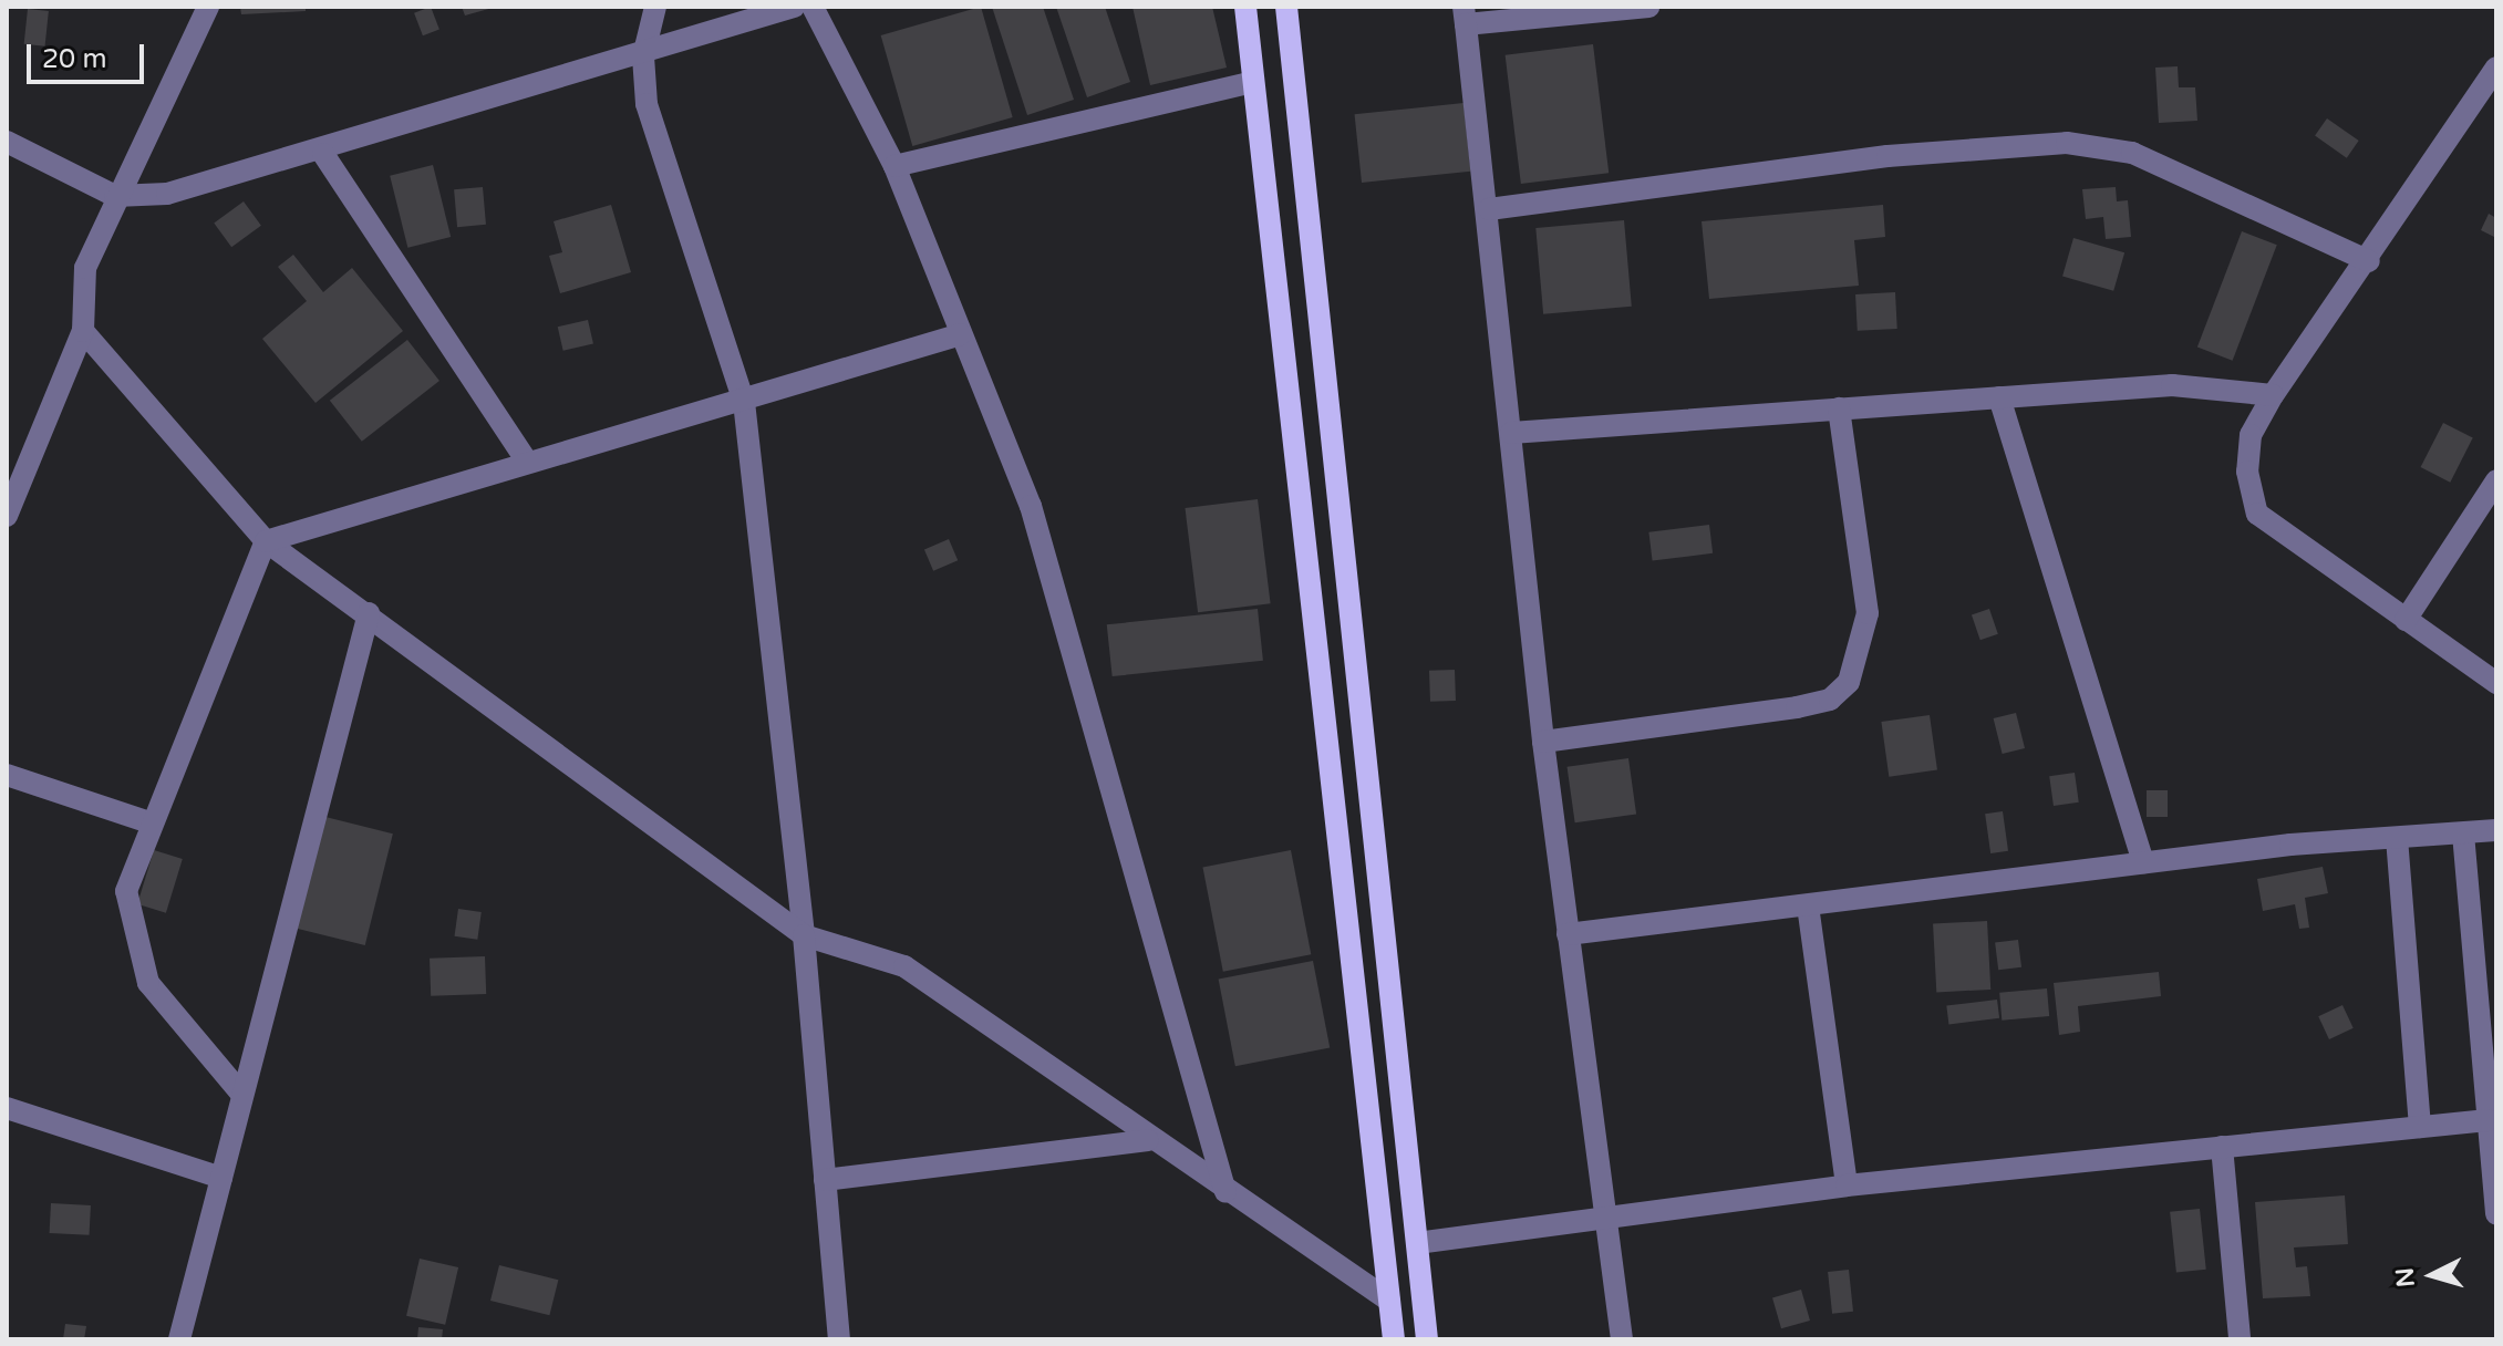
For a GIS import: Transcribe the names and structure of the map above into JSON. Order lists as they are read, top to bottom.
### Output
{
  "scale_bar": "20 m",
  "north": "left"
}
